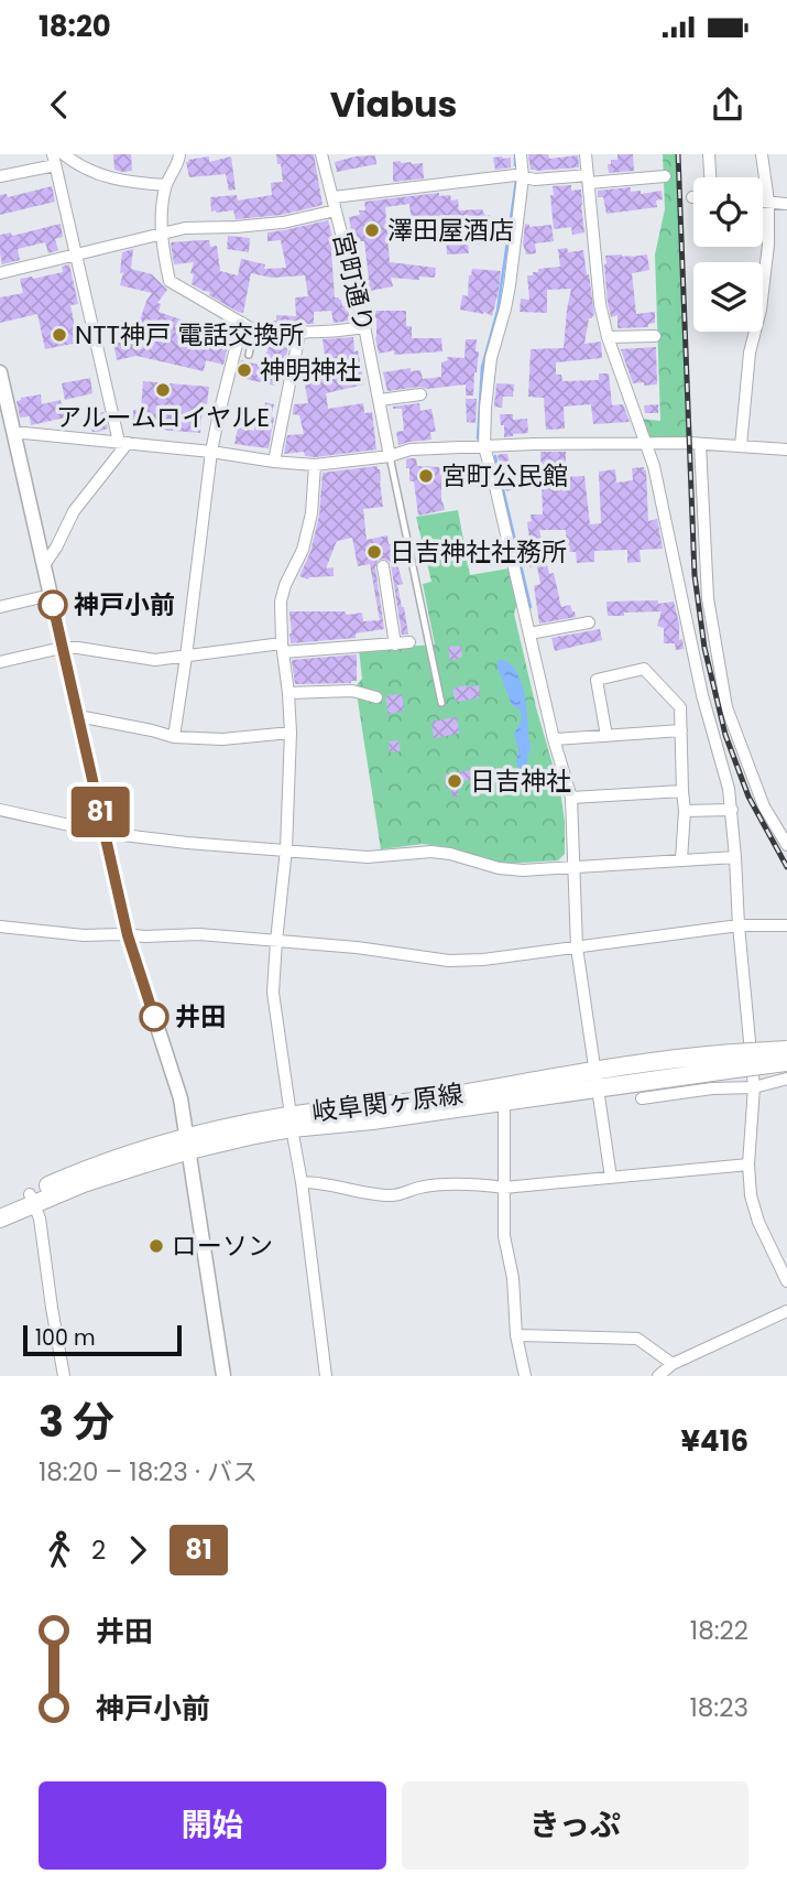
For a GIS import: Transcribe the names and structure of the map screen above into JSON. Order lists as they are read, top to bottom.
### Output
{
  "streets": {
    "main road": ["岐阜関ヶ原線"],
    "street": ["宮町通り"]
  },
  "places": [
    "澤田屋酒店",
    "NTT神戸 電話交換所",
    "神明神社",
    "アルームロイヤルE",
    "宮町公民館",
    "日吉神社社務所",
    "神戸小前",
    "日吉神社",
    "井田",
    "ローソン"
  ],
  "lines": ["bus line 81"],
  "scale_bar": "100 m",
  "page": {
    "status": "18:20",
    "header": "Viabus",
    "on_map": "81",
    "scale": "100 m",
    "heading": ["3 分", "18:20 – 18:23 · バス", "¥416"],
    "legs": ["2", "81"],
    "list": [
      {
        "name": "井田",
        "value": "18:22"
      },
      {
        "name": "神戸小前",
        "value": "18:23"
      }
    ],
    "buttons": ["開始", "きっぷ"]
  }
}
